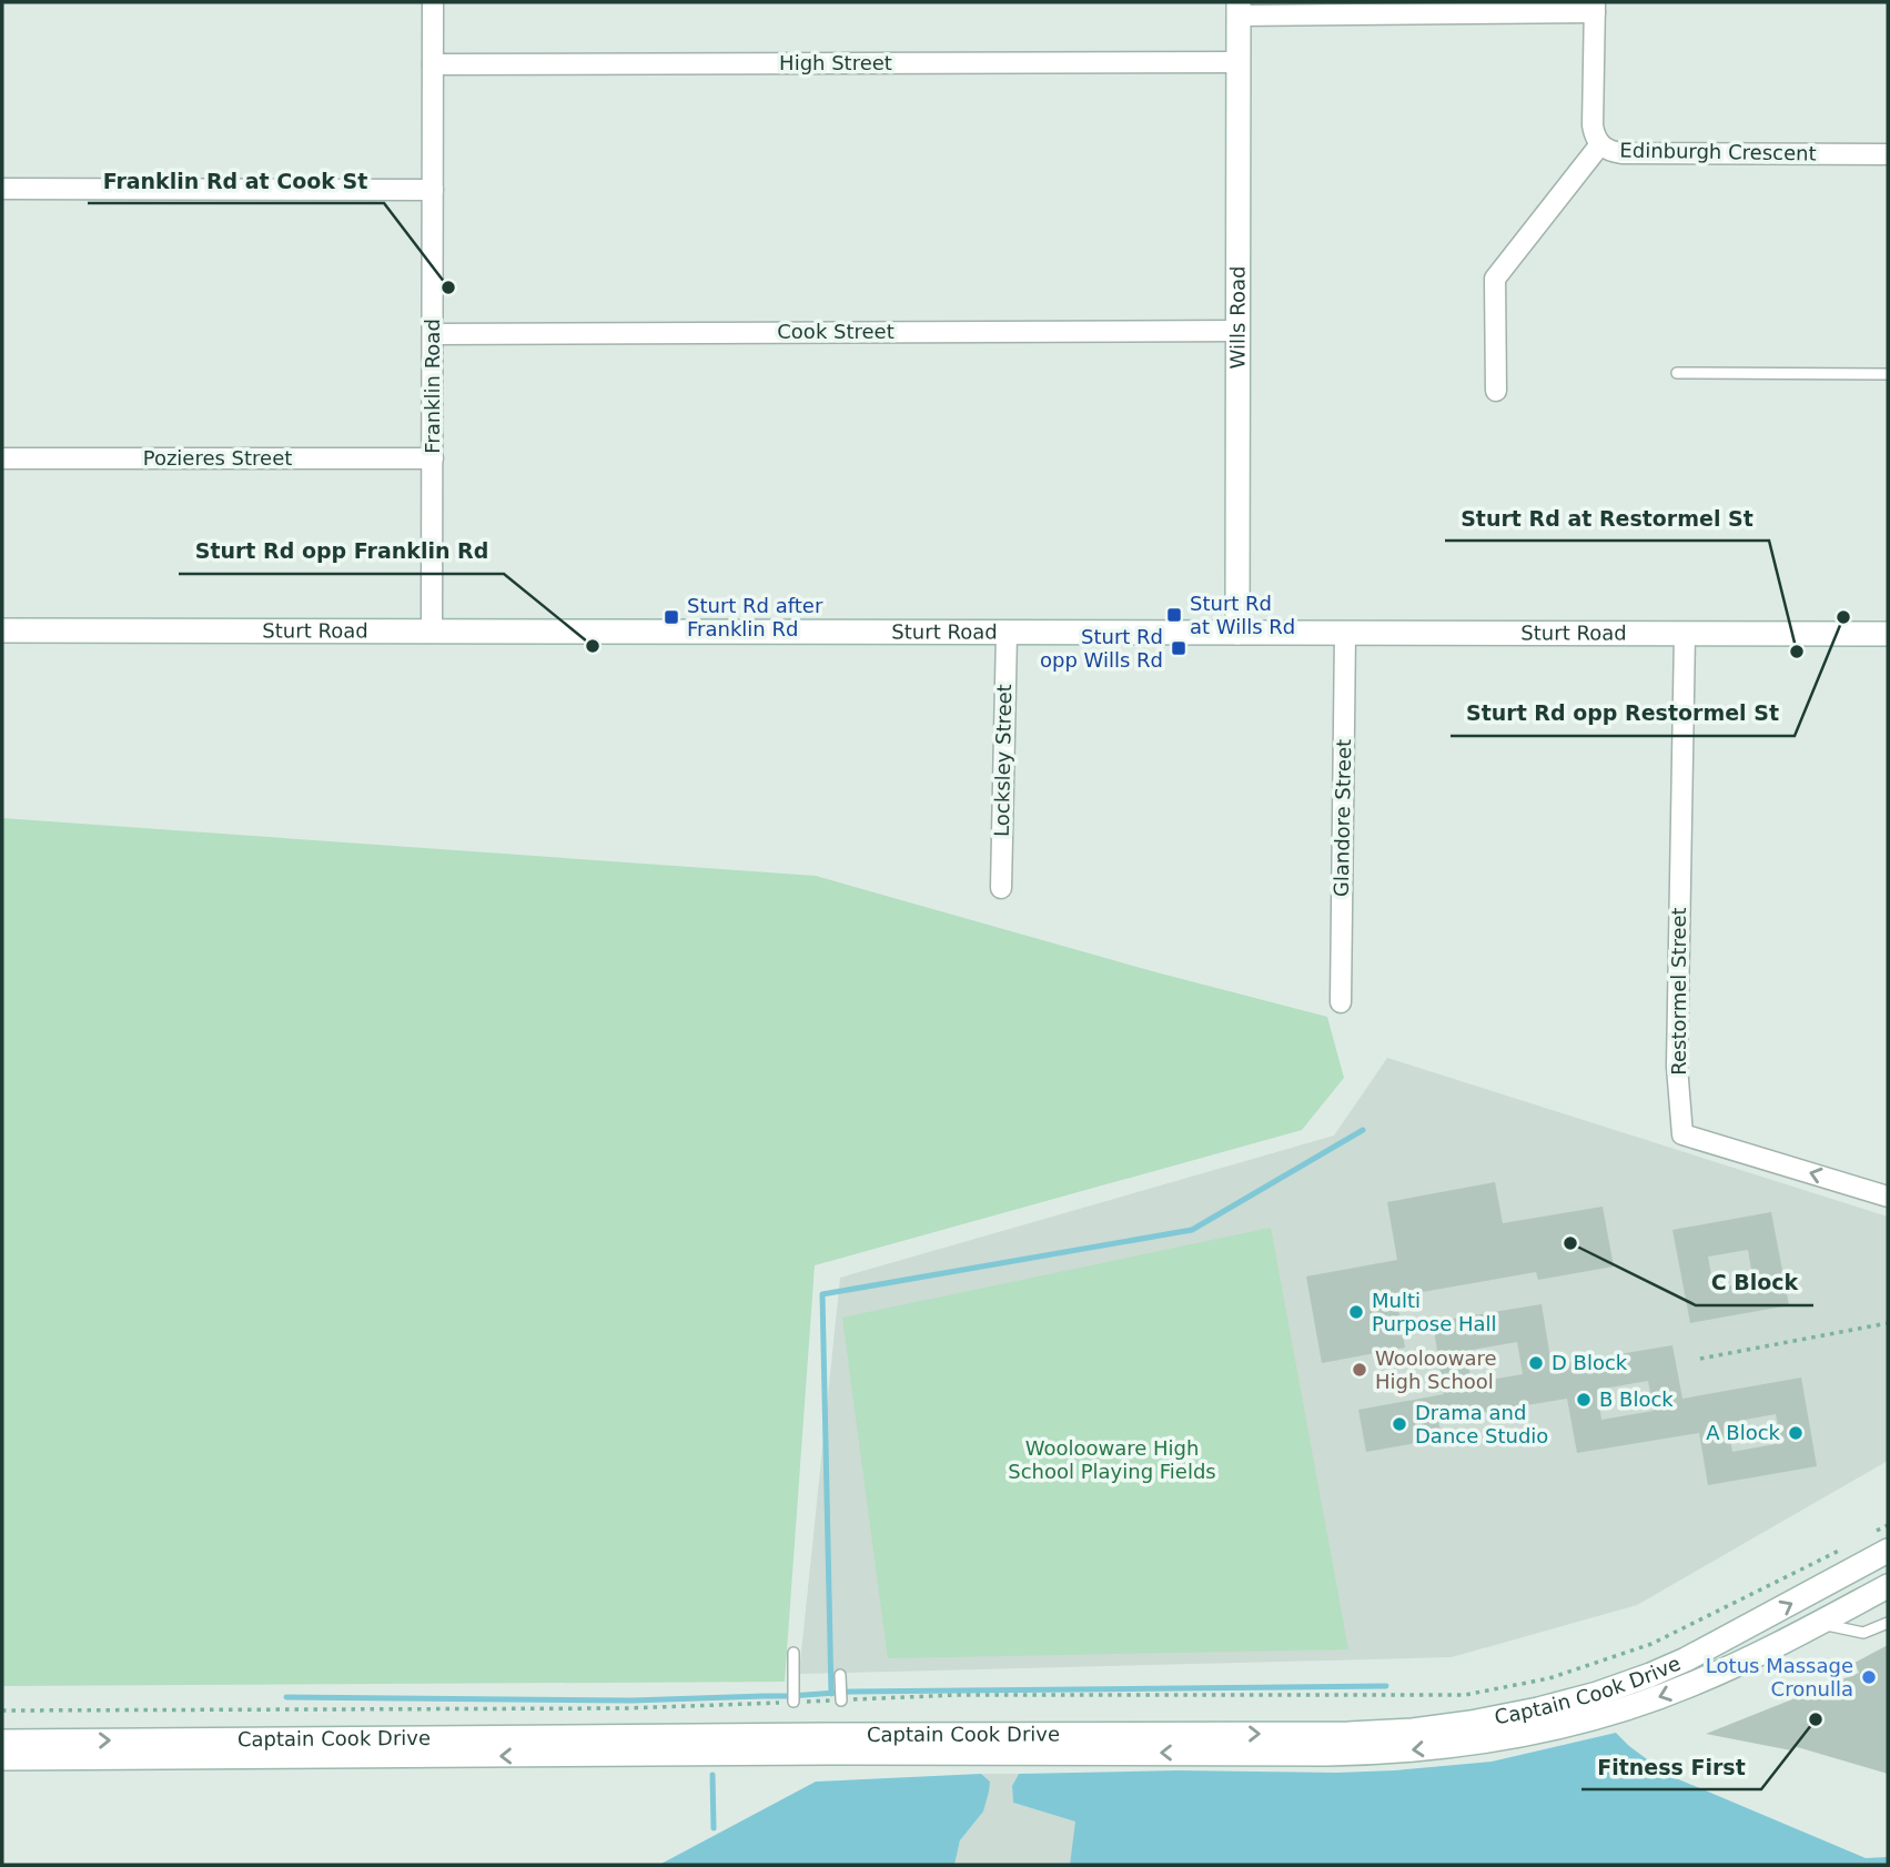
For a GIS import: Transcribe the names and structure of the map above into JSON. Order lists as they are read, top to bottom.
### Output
{
  "streets": {
    "main road": ["Wills Road", "Sturt Road", "Captain Cook Drive"],
    "street": [
      "High Street",
      "Edinburgh Crescent",
      "Cook Street",
      "Franklin Road",
      "Pozieres Street",
      "Locksley Street",
      "Glandore Street",
      "Restormel Street"
    ]
  },
  "crossings": [
    ["High Street", "Wills Road"],
    ["High Street", "Franklin Road"],
    ["Wills Road", "Cook Street"],
    ["Wills Road", "Sturt Road"],
    ["Cook Street", "Franklin Road"],
    ["Franklin Road", "Pozieres Street"],
    ["Franklin Road", "Sturt Road"],
    ["Sturt Road", "Locksley Street"],
    ["Sturt Road", "Glandore Street"],
    ["Sturt Road", "Restormel Street"]
  ],
  "one_way": ["Restormel Street"],
  "parks": ["Woolooware High School Playing Fields"],
  "places": {
    "other": [
      "Franklin Rd at Cook St",
      "Sturt Rd opp Restormel St",
      "Sturt Rd opp Franklin Rd",
      "Sturt Rd at Restormel St",
      "C Block",
      "Multi Purpose Hall",
      "D Block",
      "Woolooware High School",
      "B Block",
      "Drama and Dance Studio",
      "A Block",
      "Lotus Massage Cronulla",
      "Fitness First"
    ],
    "transit": ["Sturt Rd at Wills Rd", "Sturt Rd after Franklin Rd", "Sturt Rd opp Wills Rd"]
  }
}
